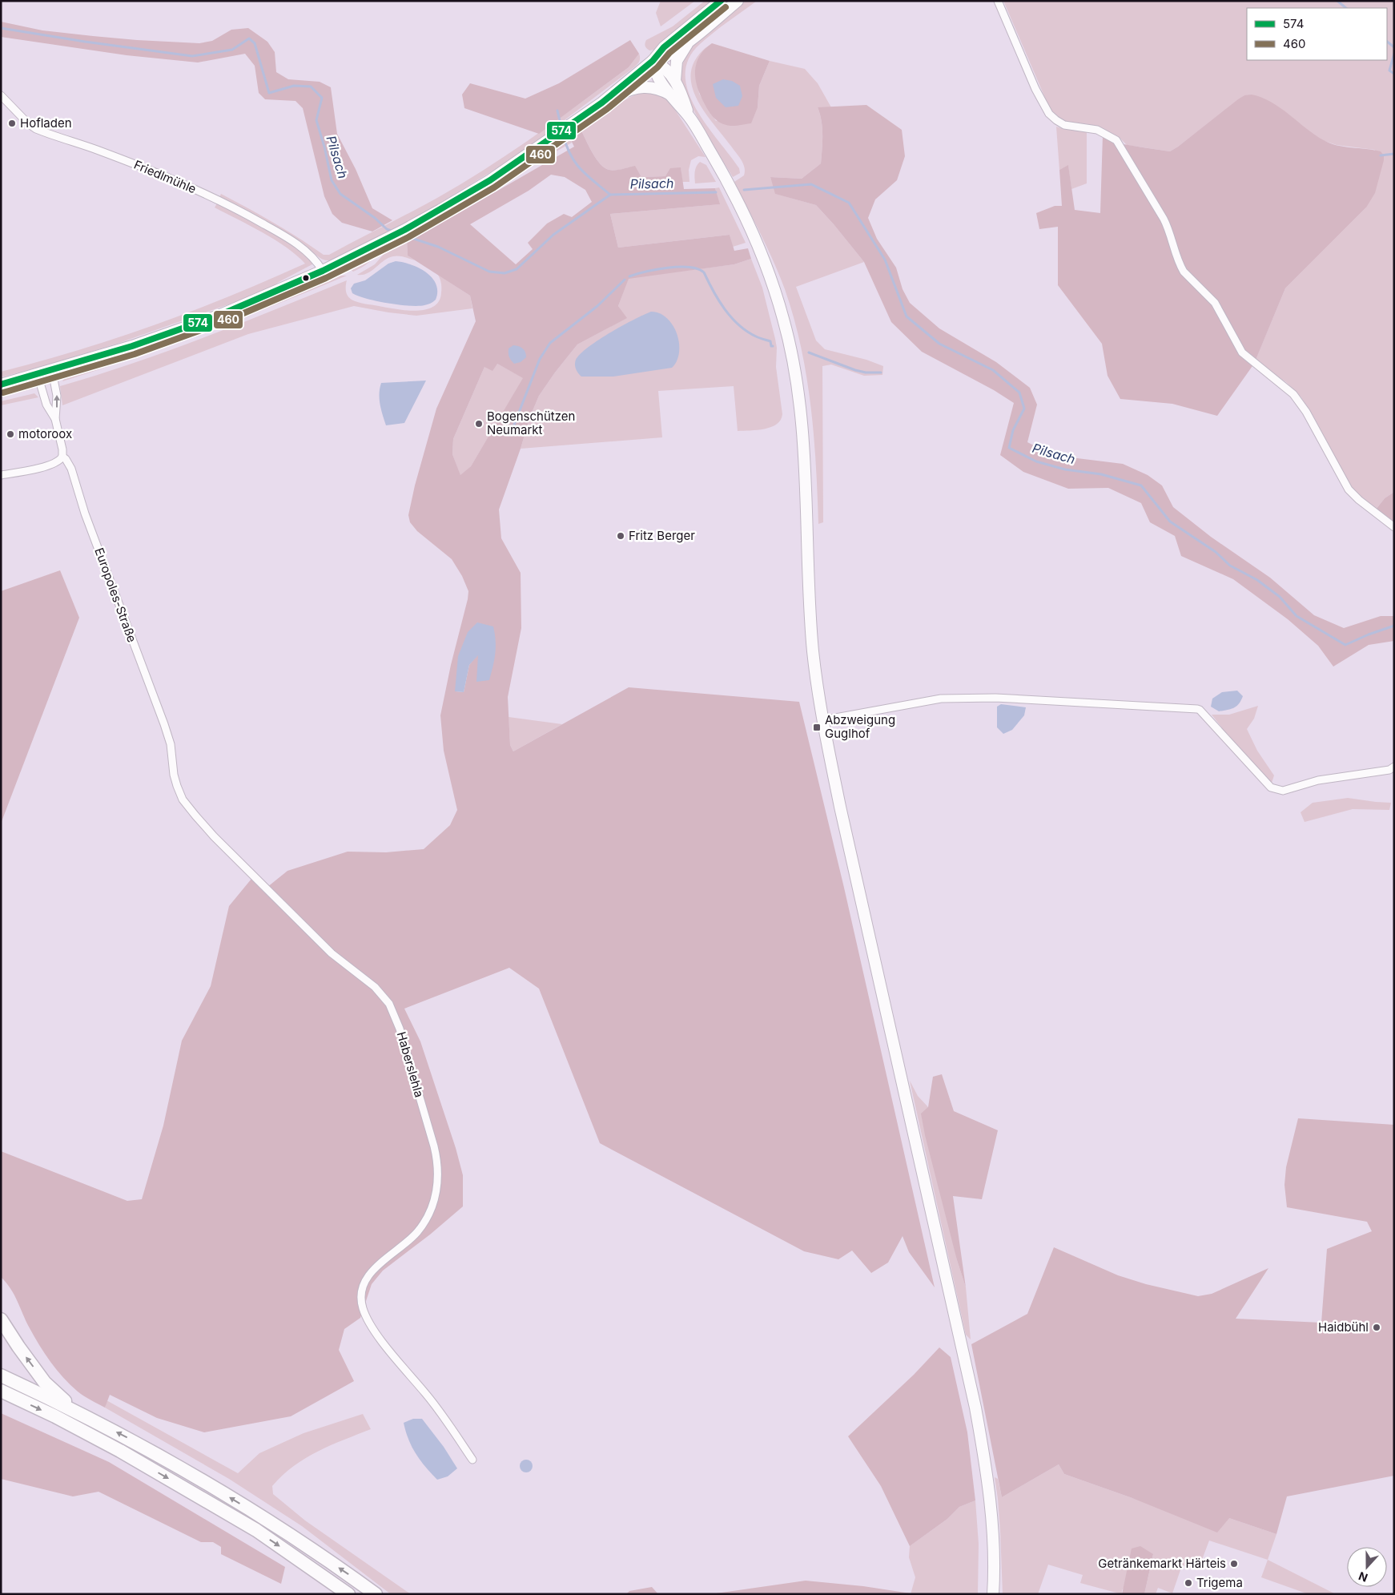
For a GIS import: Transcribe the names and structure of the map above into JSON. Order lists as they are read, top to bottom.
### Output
{
  "streets": {
    "street": ["Friedlmühle", "Europoles-Straße", "Haberslehla"]
  },
  "crossings": [
    ["Europoles-Straße", "Haberslehla"]
  ],
  "water": ["Pilsach"],
  "places": {
    "other": [
      "Hofladen",
      "Bogenschützen Neumarkt",
      "motoroox",
      "Fritz Berger",
      "Haidbühl",
      "Getränkemarkt Härteis",
      "Trigema"
    ],
    "transit": ["Abzweigung Guglhof"]
  },
  "lines": ["transit line 574", "transit line 460"],
  "legend": ["574", "460"],
  "north": "bottom"
}
